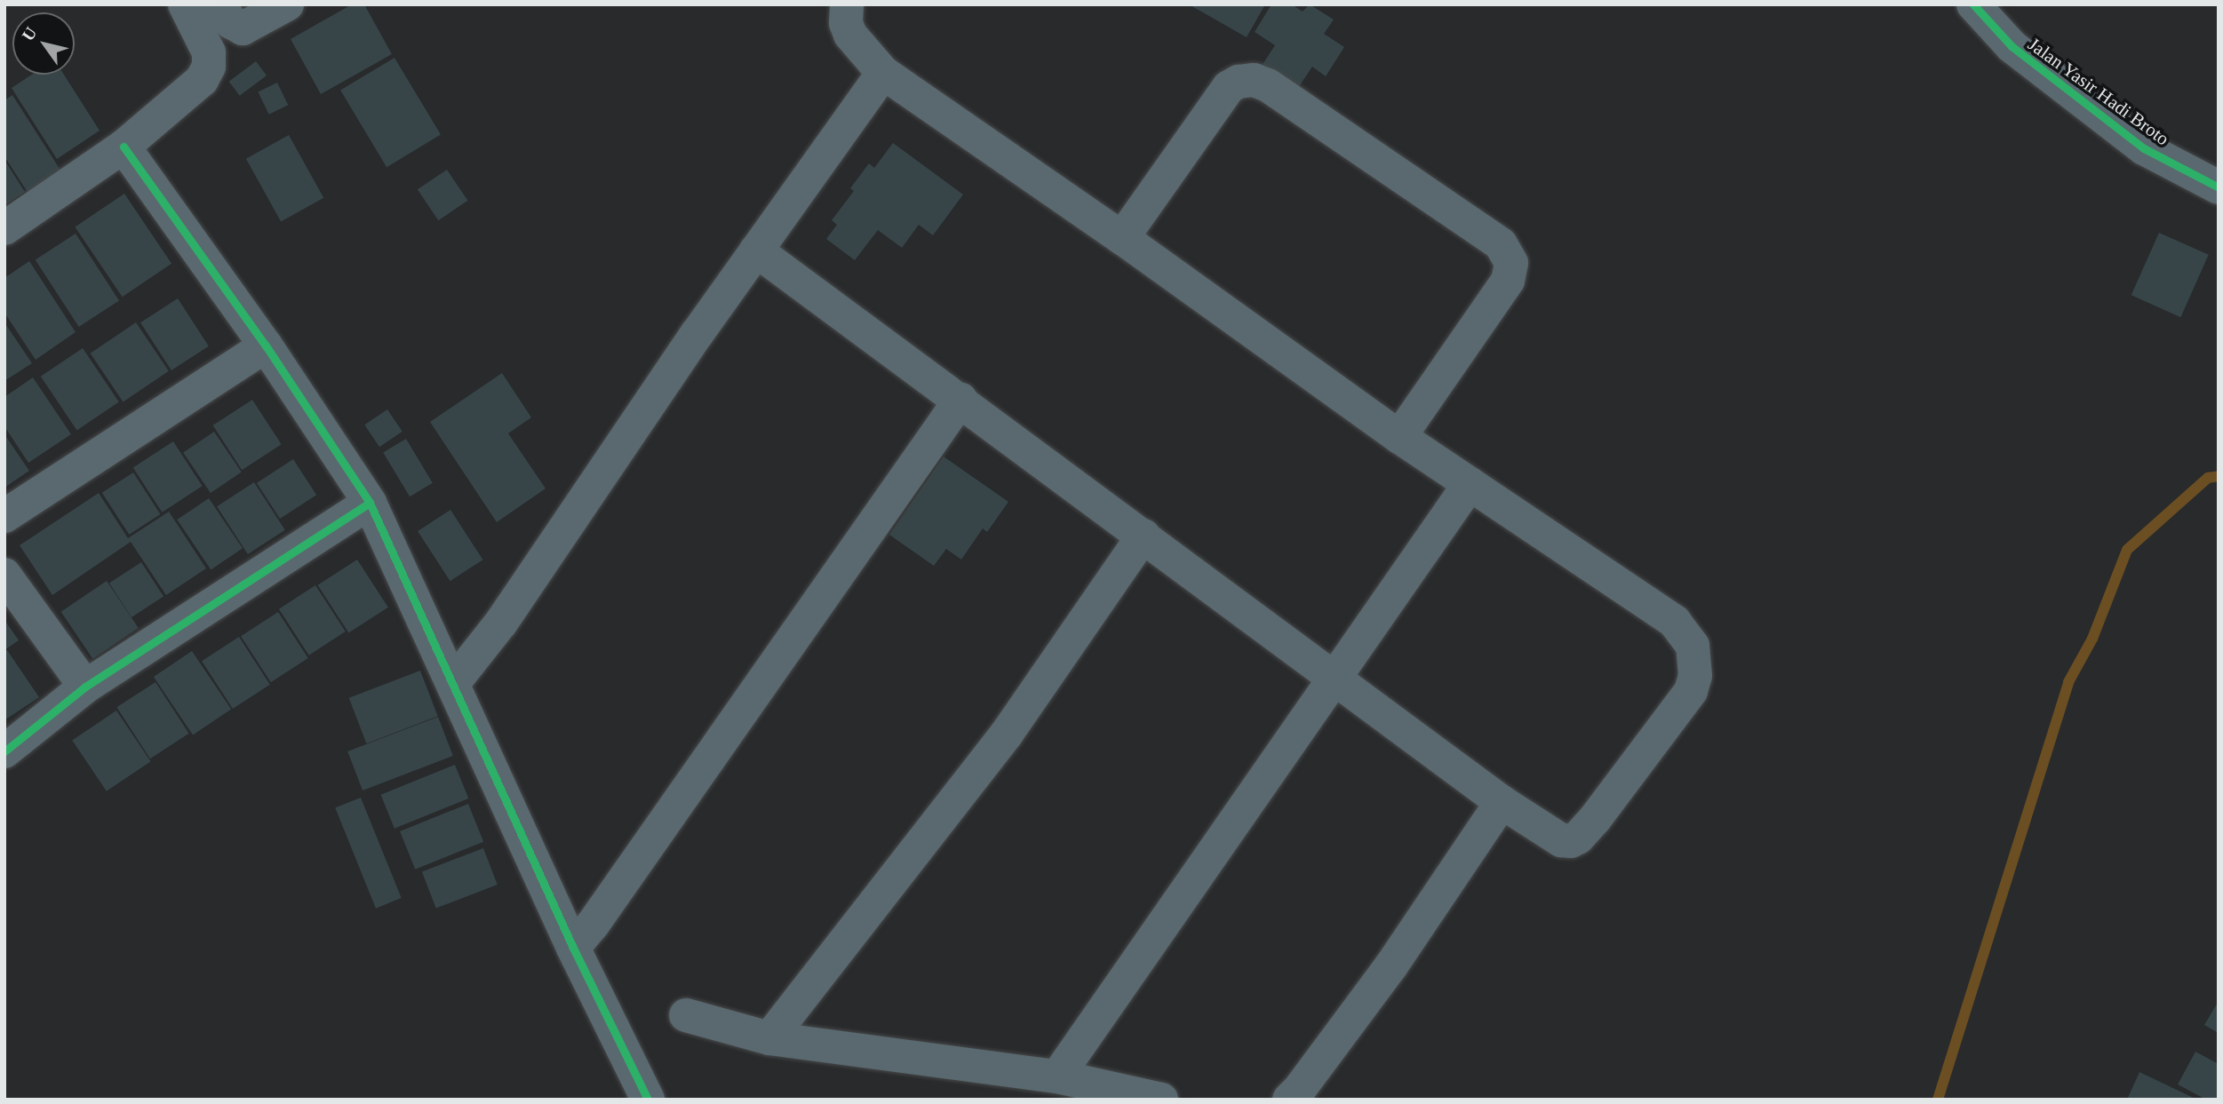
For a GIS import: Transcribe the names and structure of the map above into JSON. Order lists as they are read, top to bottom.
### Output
{
  "streets": {
    "street": ["Jalan Yasir Hadi Broto"]
  },
  "north": "top left"
}
